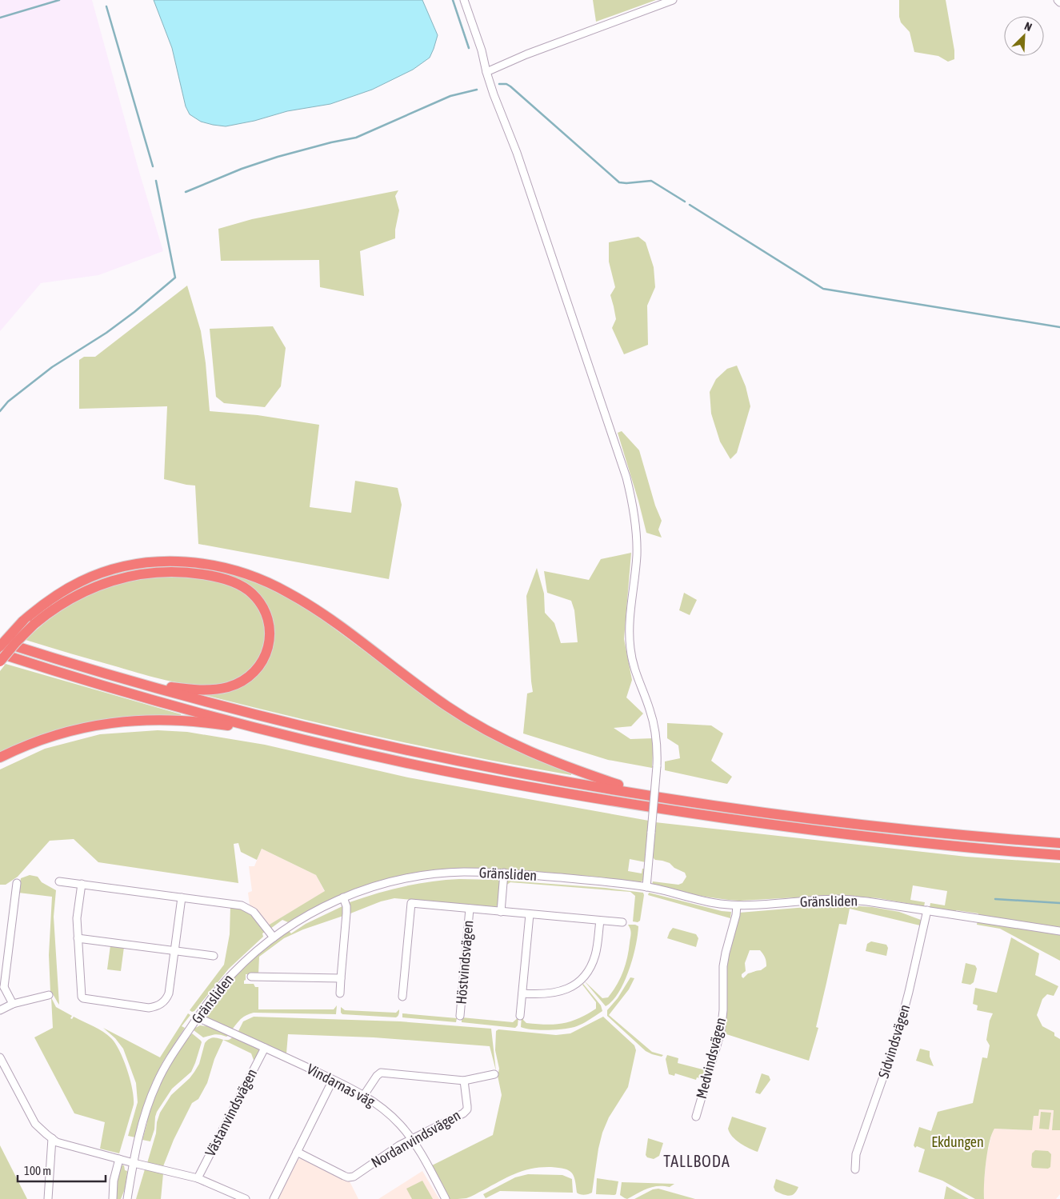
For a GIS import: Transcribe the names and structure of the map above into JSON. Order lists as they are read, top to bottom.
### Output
{
  "streets": {
    "street": [
      "Gränsliden",
      "Höstvindsvägen",
      "Sidvindsvägen",
      "Medvindsvägen",
      "Vindarnas väg",
      "Västanvindsvägen",
      "Nordanvindsvägen"
    ]
  },
  "crossings": [
    ["Gränsliden", "Sidvindsvägen"],
    ["Gränsliden", "Medvindsvägen"],
    ["Gränsliden", "Vindarnas väg"],
    ["Vindarnas väg", "Västanvindsvägen"],
    ["Vindarnas väg", "Nordanvindsvägen"]
  ],
  "districts": ["TALLBODA"],
  "parks": ["Ekdungen"],
  "scale_bar": "100 m",
  "north": "top right"
}
